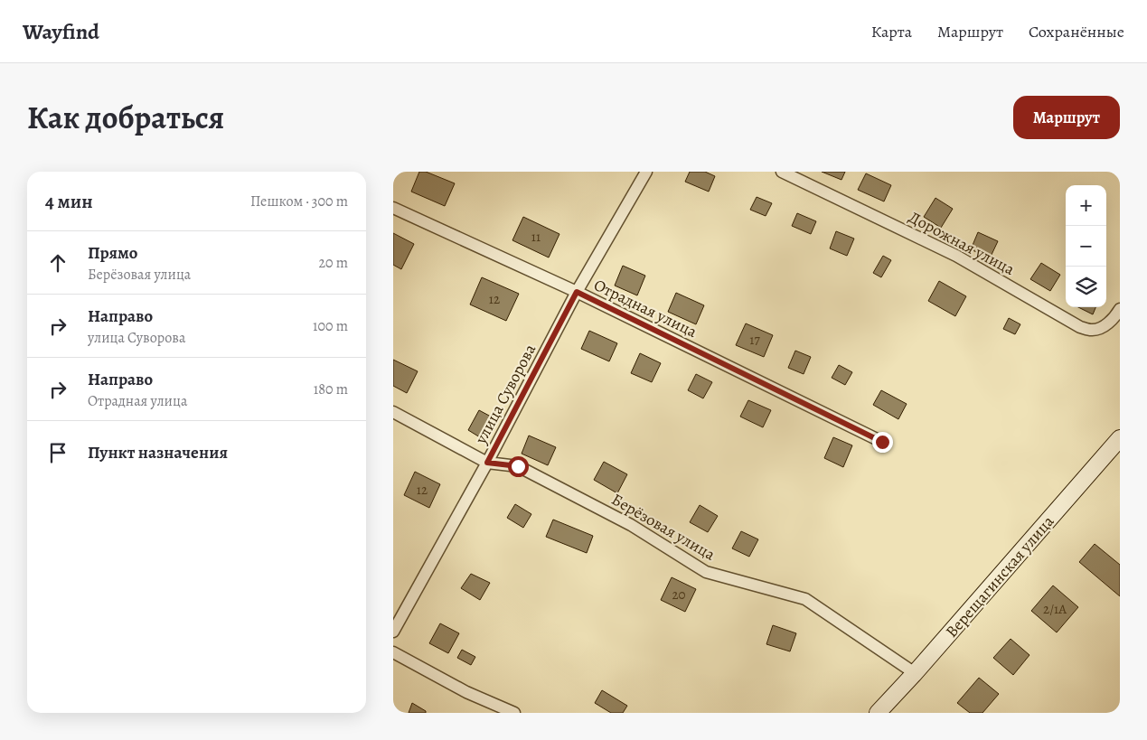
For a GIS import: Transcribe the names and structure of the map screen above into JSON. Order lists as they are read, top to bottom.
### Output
{
  "streets": {
    "main road": ["Верещагинская улица"],
    "street": [
      "Дорожная улица",
      "Отрадная улица",
      "улица Суворова",
      "Берёзовая улица"
    ]
  },
  "crossings": [
    ["Отрадная улица", "улица Суворова"],
    ["улица Суворова", "Берёзовая улица"],
    ["Берёзовая улица", "Верещагинская улица"]
  ],
  "house_numbers": [
    "11",
    "12",
    "17",
    "12",
    "20",
    "2/1А"
  ],
  "page": {
    "header": "Wayfind",
    "nav": ["Карта", "Маршрут", "Сохранённые"],
    "title": "Как добраться",
    "buttons": "Маршрут",
    "heading": ["4 мин", "Пешком · 300 m"],
    "map_buttons": ["+", "−"],
    "list": [
      ["Прямо", "Берёзовая улица", "20 m"],
      ["Направо", "улица Суворова", "100 m"],
      ["Направо", "Отрадная улица", "180 m"],
      "Пункт назначения"
    ]
  }
}
